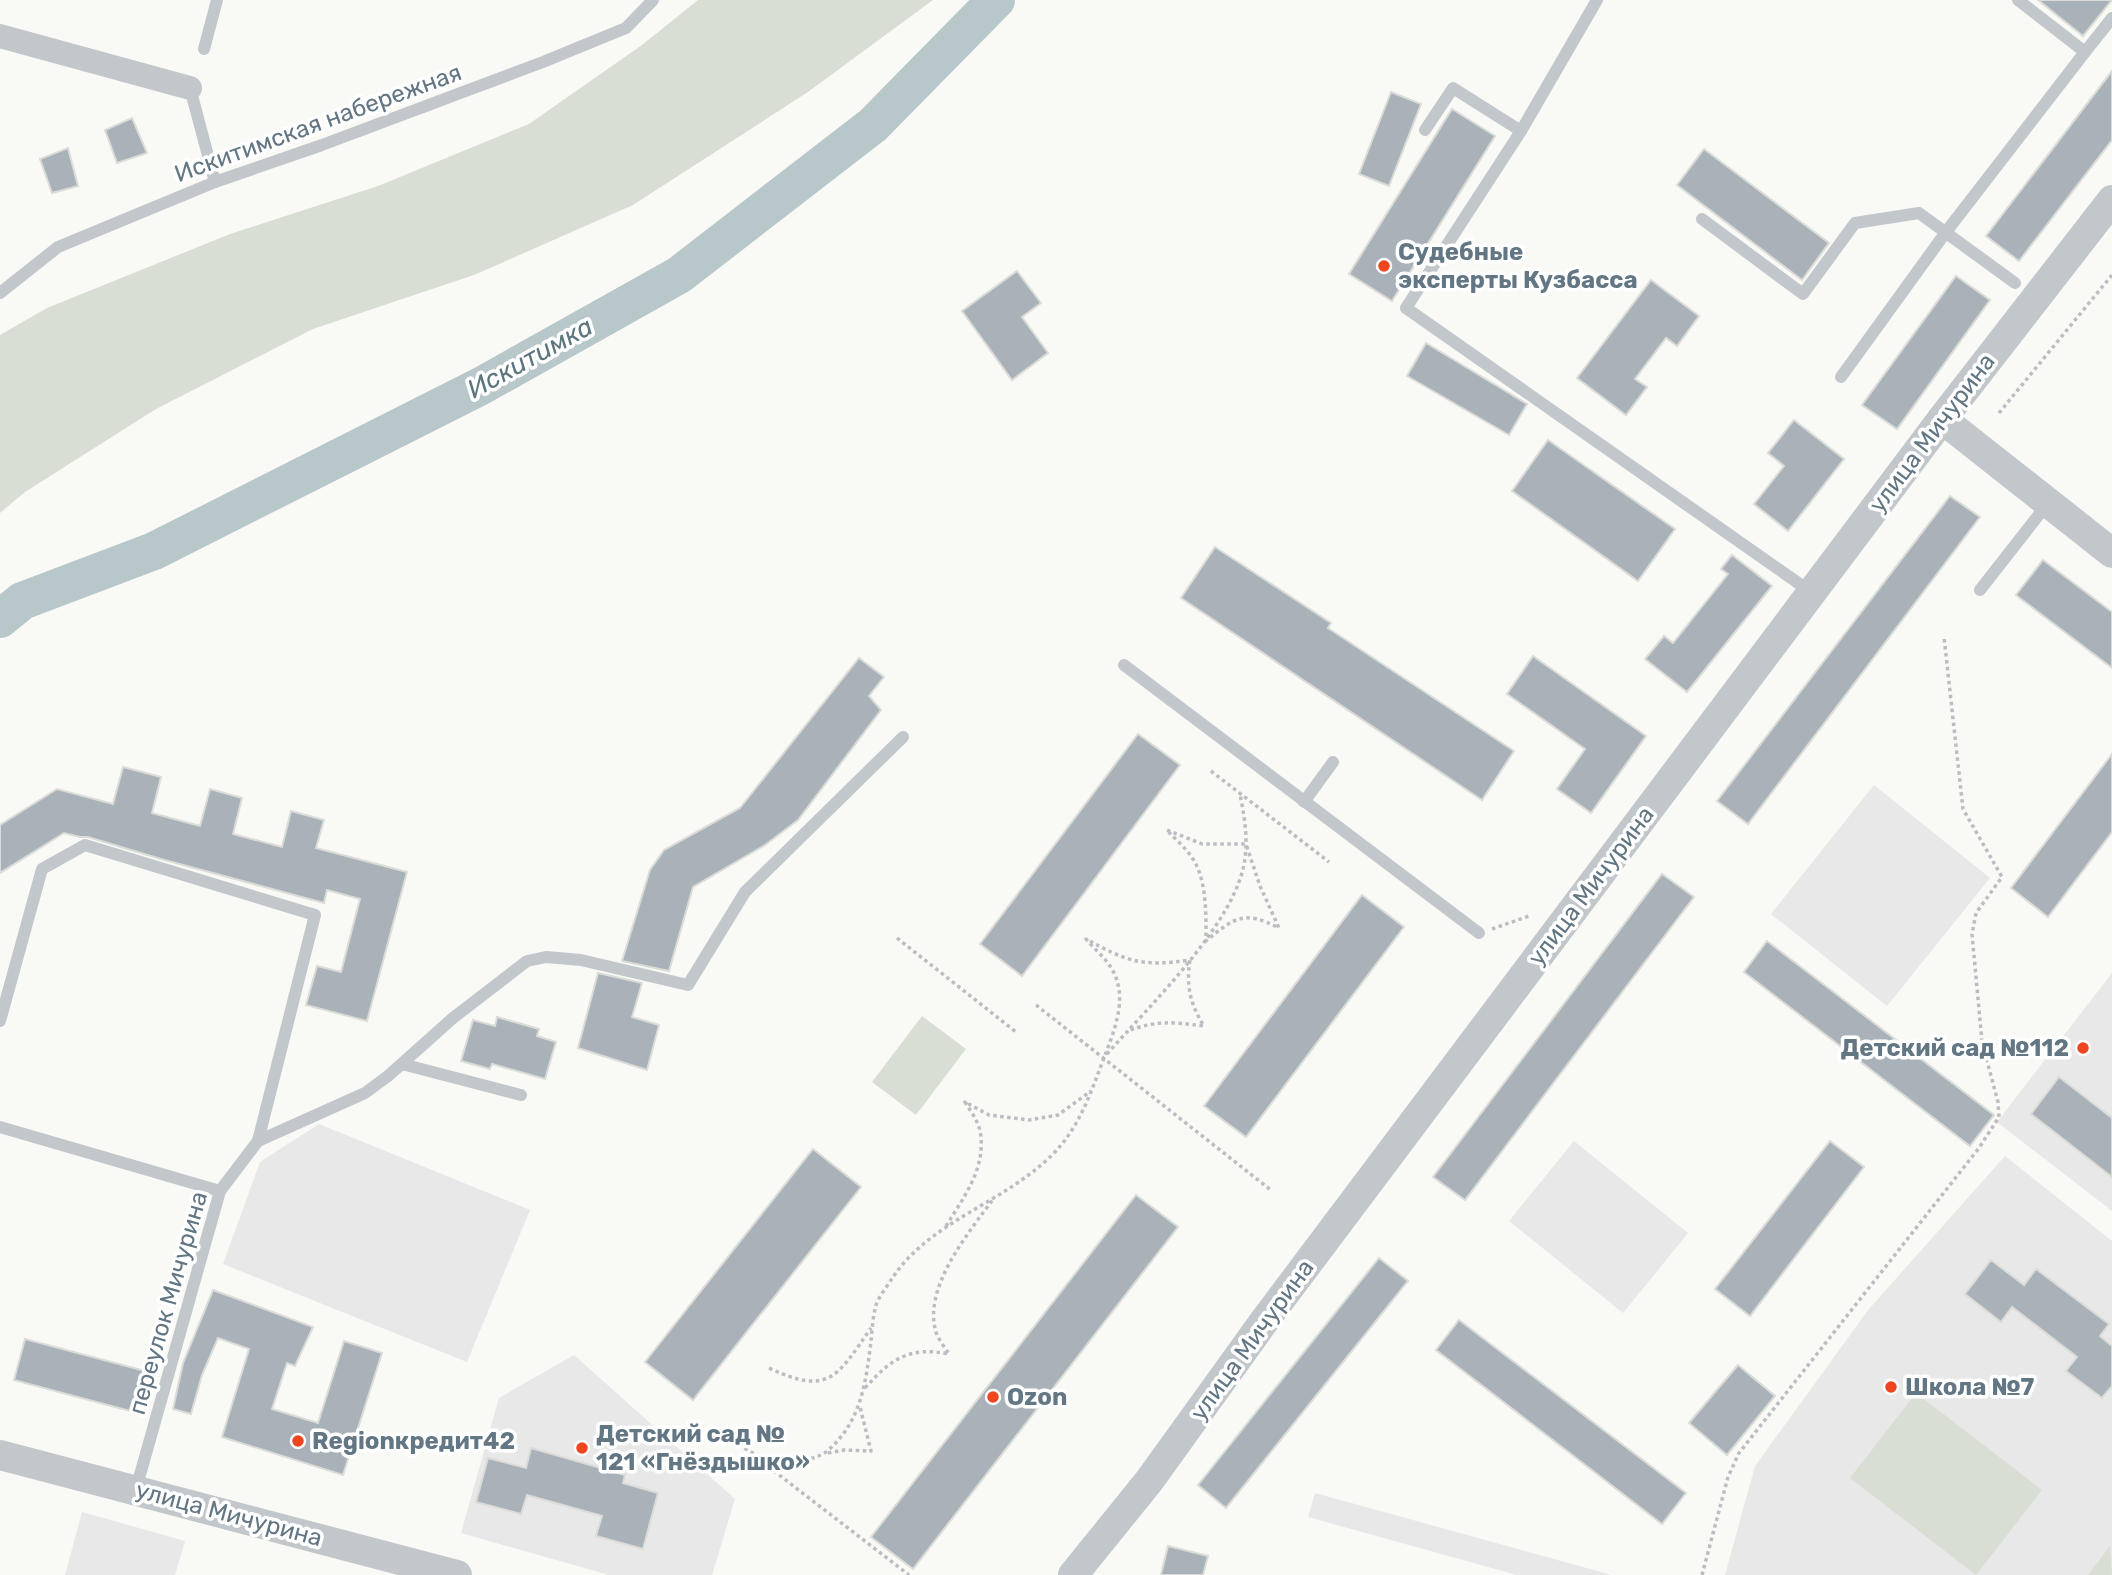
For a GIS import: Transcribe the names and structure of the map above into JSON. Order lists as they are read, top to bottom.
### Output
{
  "streets": {
    "street": ["улица Мичурина"],
    "lane": ["Искитимская набережная", "переулок Мичурина"]
  },
  "crossings": [
    ["улица Мичурина", "переулок Мичурина"]
  ],
  "water": ["Искитимка"],
  "places": [
    "Судебные эксперты Кузбасса",
    "Детский сад №112",
    "Школа №7",
    "Ozon",
    "Regionкредит42",
    "Детский сад № 121 «Гнёздышко»"
  ]
}
